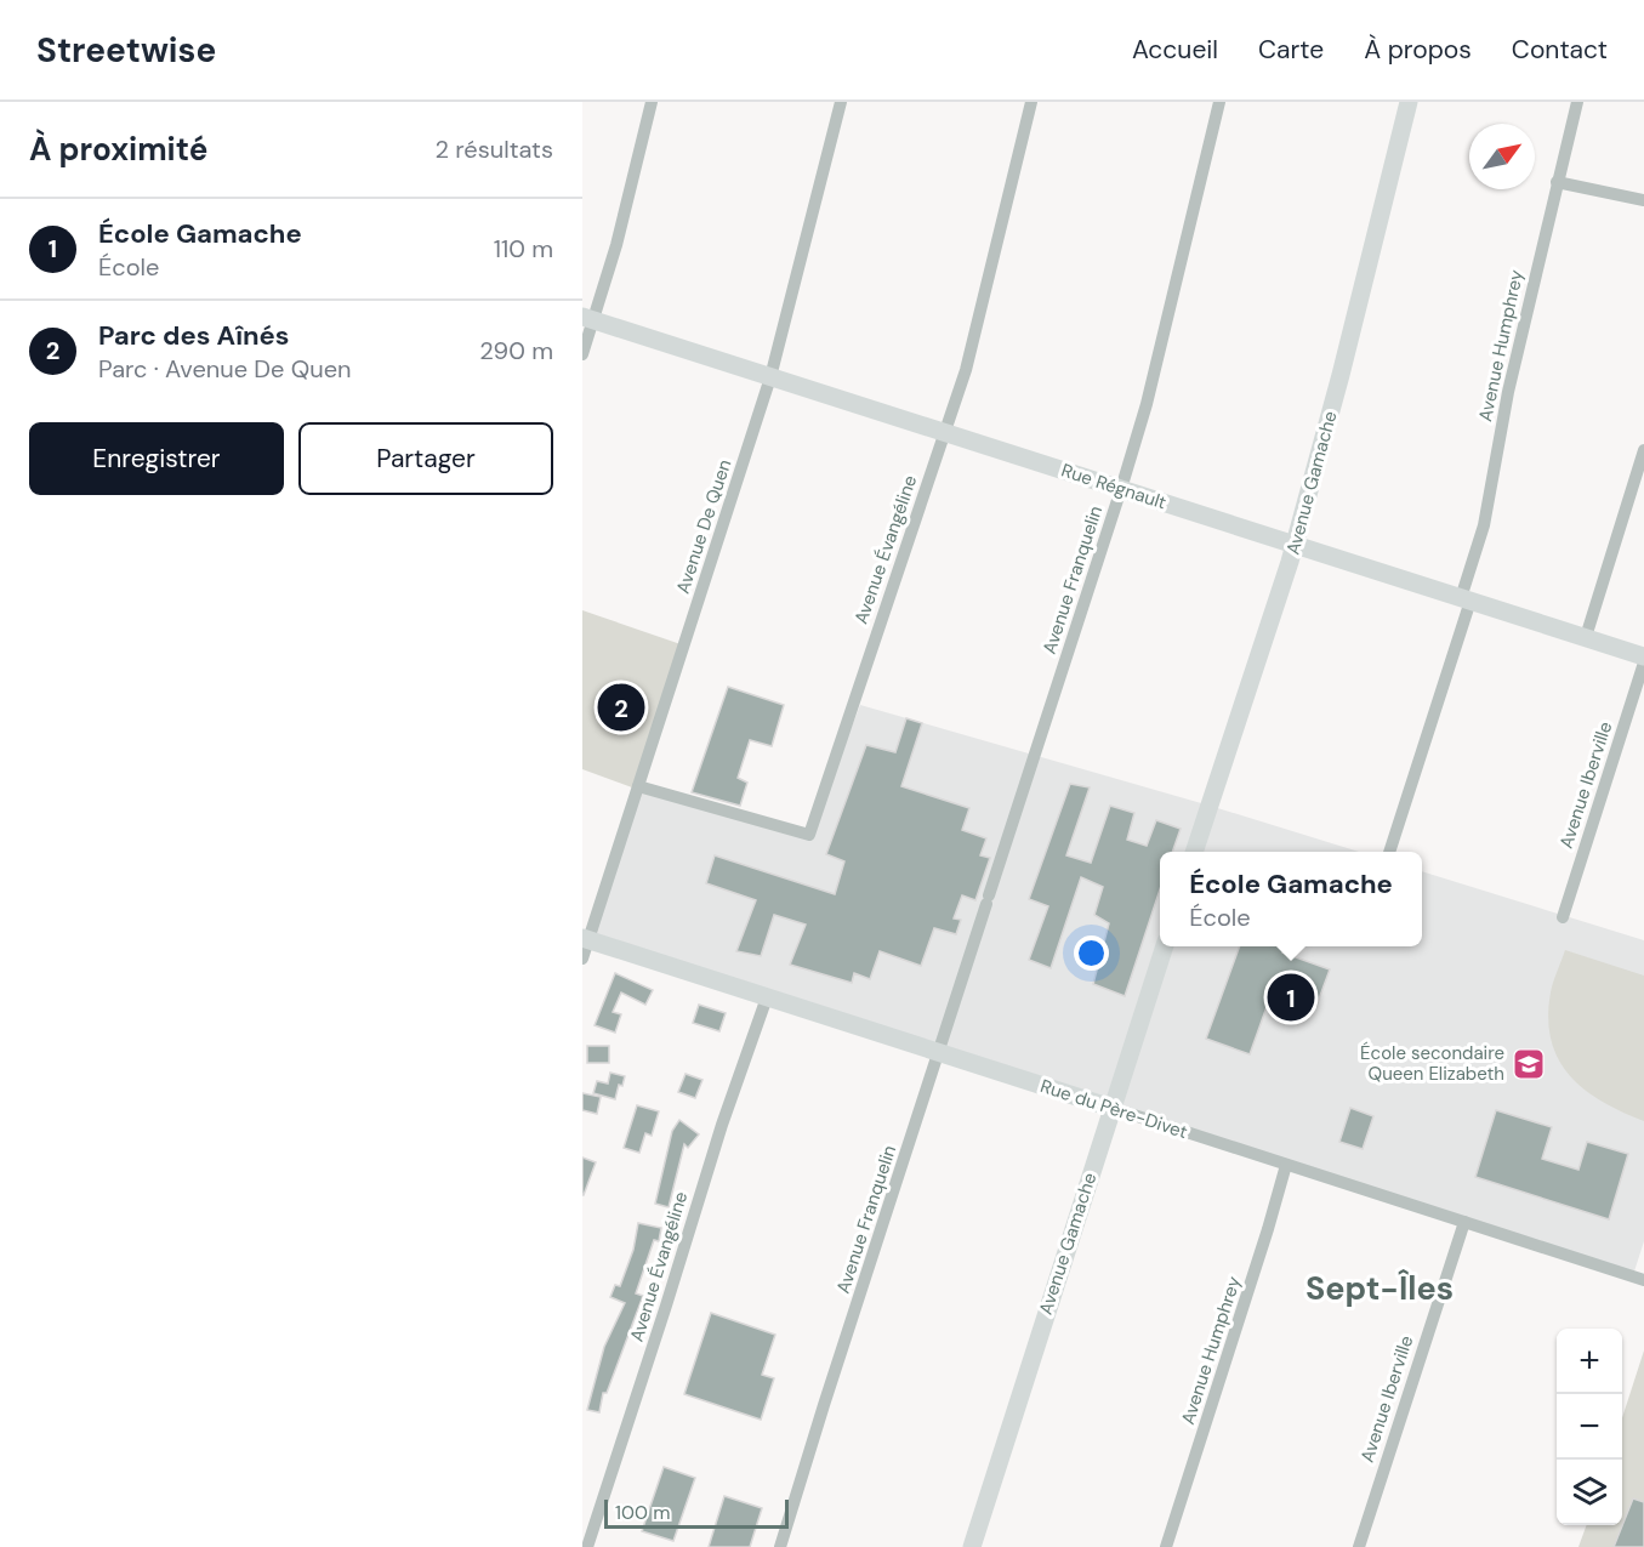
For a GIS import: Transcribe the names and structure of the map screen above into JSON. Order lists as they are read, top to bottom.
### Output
{
  "streets": {
    "street": [
      "Avenue Humphrey",
      "Avenue Gamache",
      "Rue Régnault",
      "Avenue De Quen",
      "Avenue Évangéline",
      "Avenue Franquelin",
      "Avenue Iberville",
      "Rue du Père-Divet"
    ]
  },
  "crossings": [
    ["Avenue Humphrey", "Rue Régnault"],
    ["Avenue Humphrey", "Rue du Père-Divet"],
    ["Avenue Gamache", "Rue Régnault"],
    ["Avenue Gamache", "Rue du Père-Divet"],
    ["Rue Régnault", "Avenue De Quen"],
    ["Rue Régnault", "Avenue Évangéline"],
    ["Rue Régnault", "Avenue Franquelin"],
    ["Avenue De Quen", "Avenue Évangéline"],
    ["Avenue De Quen", "Rue du Père-Divet"],
    ["Avenue Évangéline", "Rue du Père-Divet"],
    ["Avenue Franquelin", "Rue du Père-Divet"],
    ["Avenue Iberville", "Rue du Père-Divet"]
  ],
  "districts": ["Sept-Îles"],
  "places": {
    "school or university": ["École secondaire Queen Elizabeth"]
  },
  "scale_bar": "100 m",
  "north": "top right",
  "page": {
    "header": "Streetwise",
    "nav": [
      "Accueil",
      "Carte",
      "À propos",
      "Contact"
    ],
    "heading": ["À proximité", "2 résultats"],
    "list": [
      {
        "mark": "1",
        "name": "École Gamache",
        "note": "École",
        "value": "110 m"
      },
      {
        "mark": "2",
        "name": "Parc des Aînés",
        "note": "Parc · Avenue De Quen",
        "value": "290 m"
      }
    ],
    "buttons": ["Enregistrer", "Partager"],
    "pins": ["2", "1"],
    "popup": ["École Gamache", "École"],
    "map_buttons": ["+", "−"],
    "scale": "100 m"
  }
}
